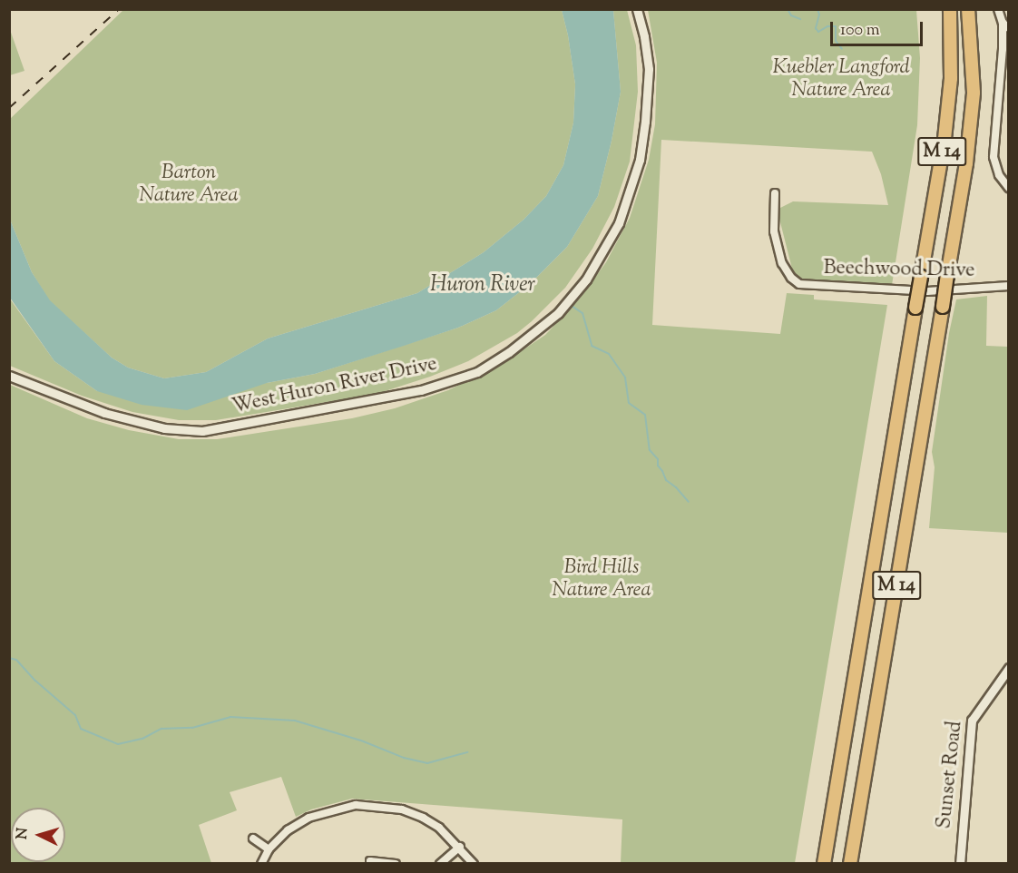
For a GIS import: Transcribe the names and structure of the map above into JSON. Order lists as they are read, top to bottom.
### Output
{
  "streets": {
    "highway": ["M 14"],
    "street": ["Beechwood Drive", "West Huron River Drive", "Sunset Road"]
  },
  "water": ["Huron River"],
  "parks": ["Kuebler Langford Nature Area", "Barton Nature Area", "Bird Hills Nature Area"],
  "scale_bar": "100 m",
  "north": "left"
}
